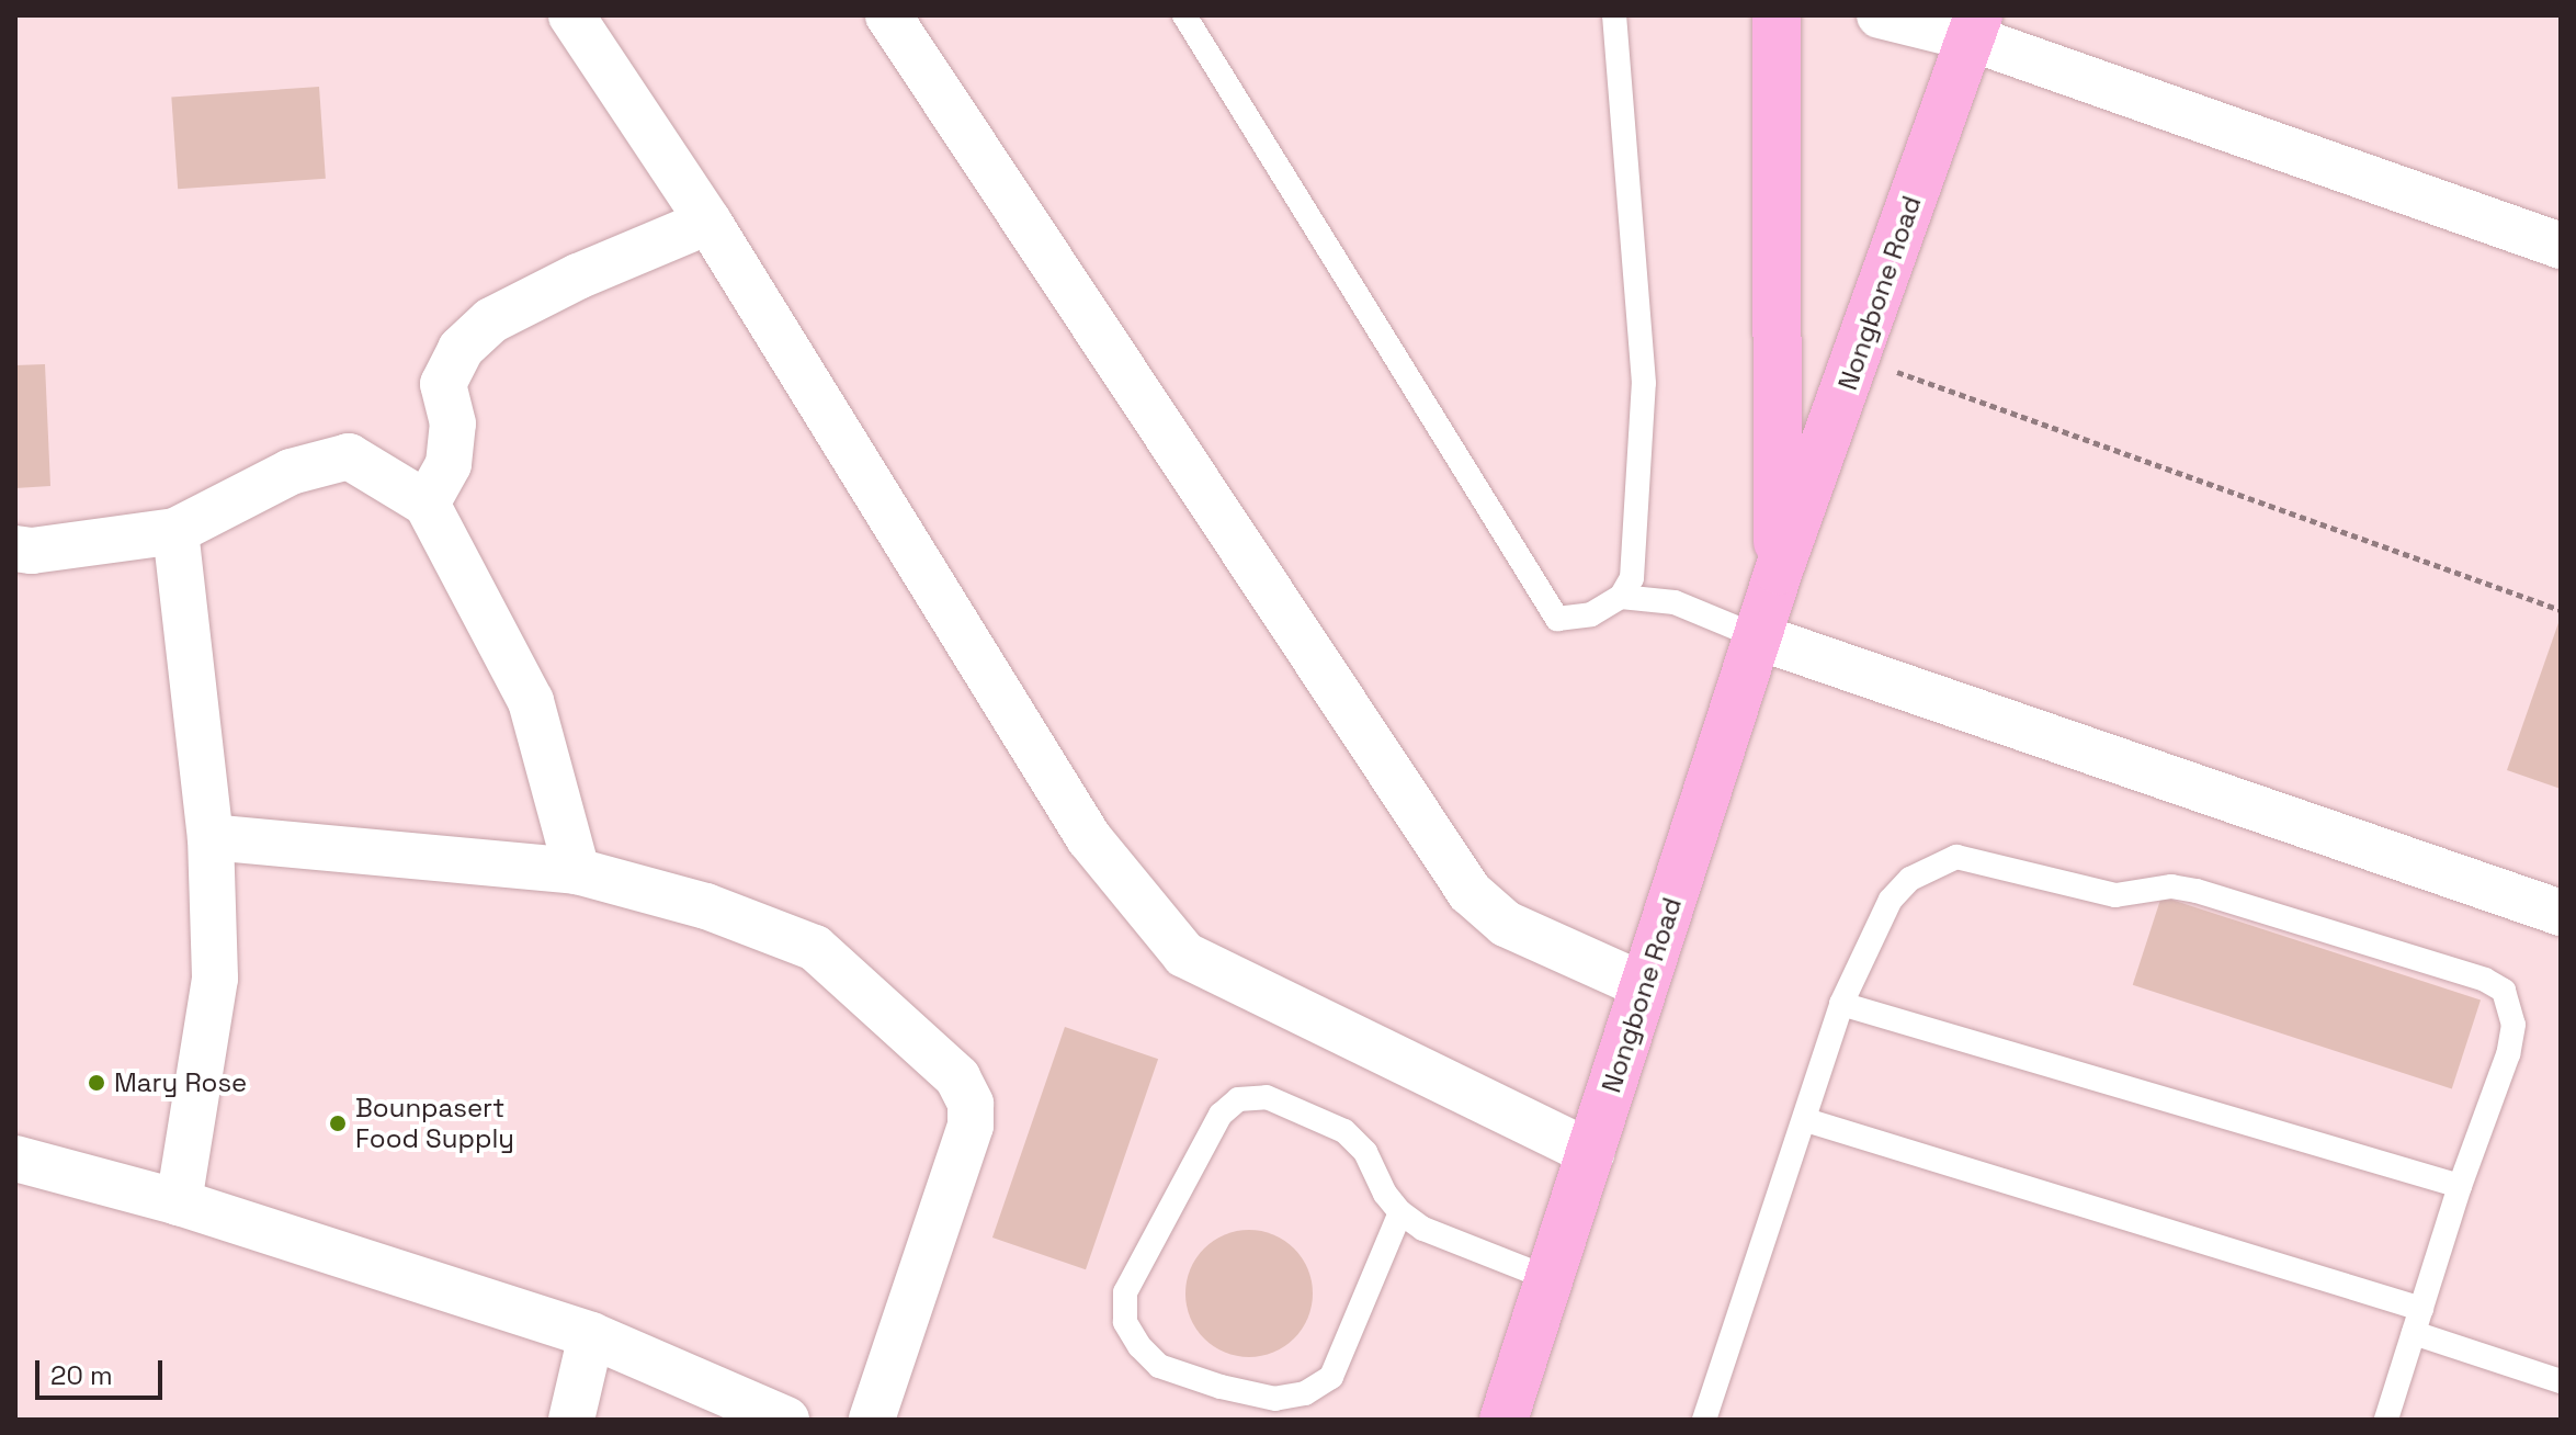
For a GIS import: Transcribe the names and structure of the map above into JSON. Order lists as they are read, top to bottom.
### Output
{
  "streets": {
    "highway": ["Nongbone Road"]
  },
  "places": ["Mary Rose", "Bounpasert Food Supply"],
  "scale_bar": "20 m"
}
